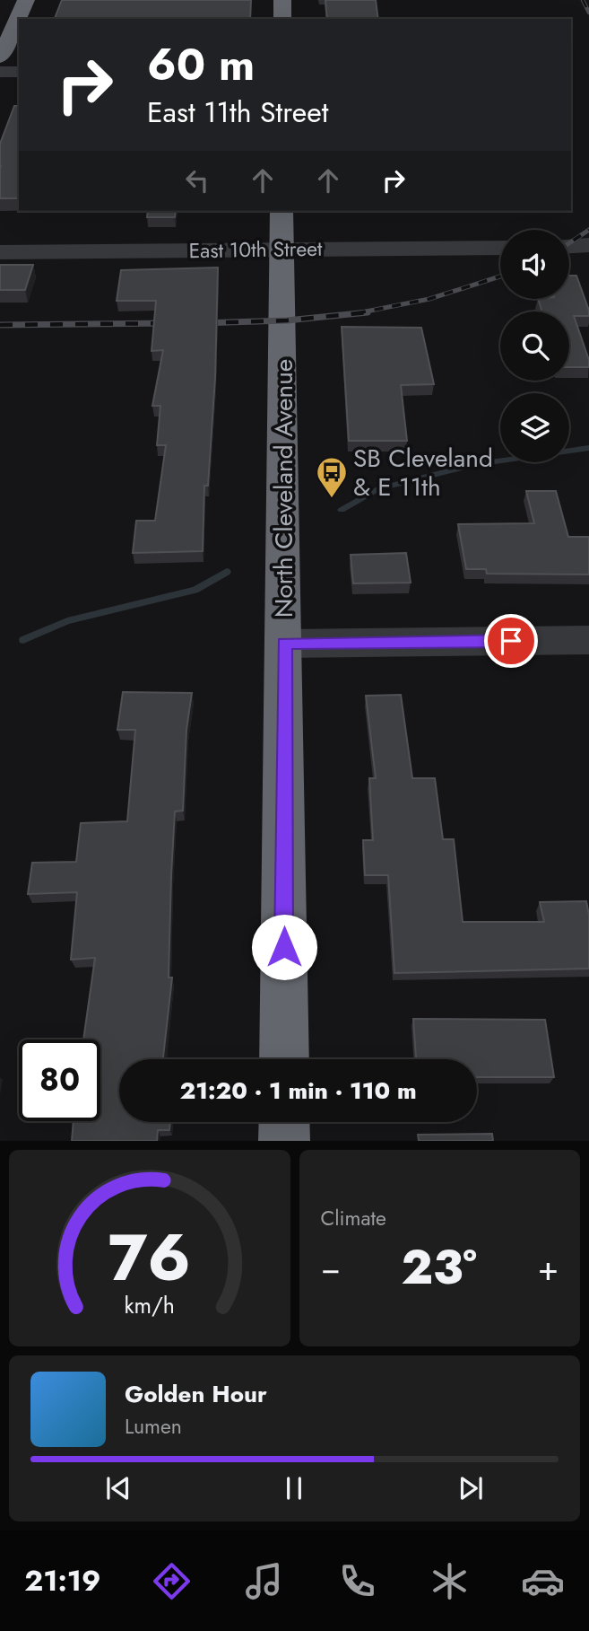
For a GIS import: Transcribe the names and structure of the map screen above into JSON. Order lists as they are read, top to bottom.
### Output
{
  "streets": {
    "highway": ["North Cleveland Avenue"],
    "street": ["East 10th Street"]
  },
  "crossings": [
    ["East 10th Street", "North Cleveland Avenue"]
  ],
  "places": {
    "bus stop": ["SB Cleveland & E 11th"]
  },
  "page": {
    "turn": ["60 m", "East 11th Street"],
    "limit": "80",
    "trip": "21:20 · 1 min · 110 m",
    "tile": "Climate",
    "heat": ["−", "23°", "+"],
    "song": ["Golden Hour", "Lumen"],
    "tabs": "21:19",
    "gauge": ["76", "km/h"]
  }
}
